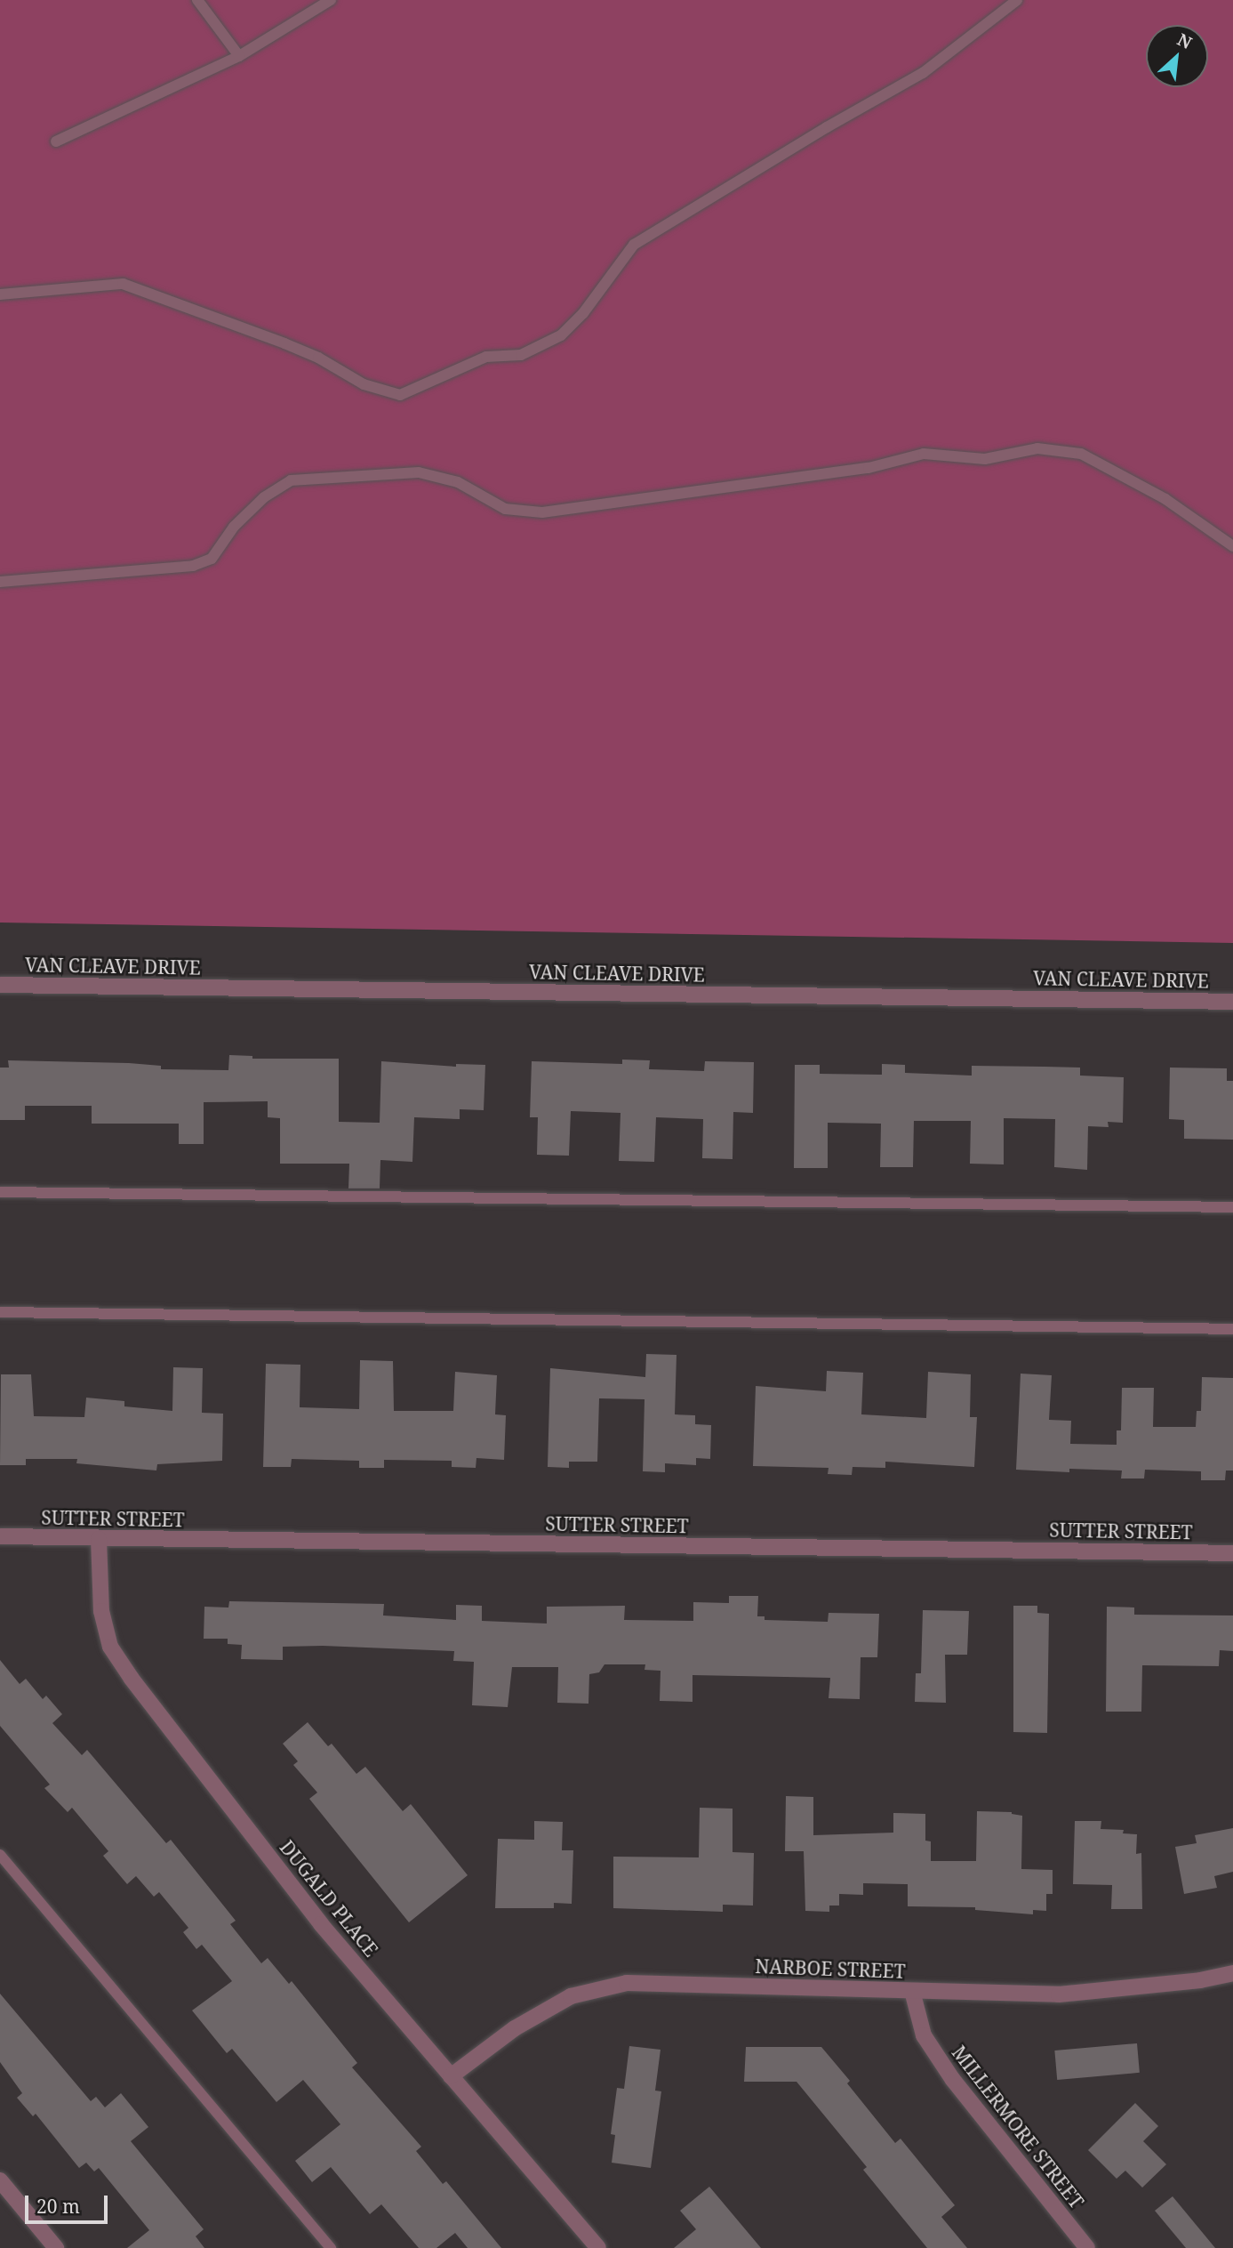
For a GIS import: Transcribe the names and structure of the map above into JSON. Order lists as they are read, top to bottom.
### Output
{
  "streets": {
    "street": [
      "VAN CLEAVE DRIVE",
      "SUTTER STREET",
      "DUGALD PLACE",
      "NARBOE STREET",
      "MILLERMORE STREET"
    ]
  },
  "crossings": [
    ["SUTTER STREET", "DUGALD PLACE"],
    ["DUGALD PLACE", "NARBOE STREET"],
    ["NARBOE STREET", "MILLERMORE STREET"]
  ],
  "scale_bar": "20 m",
  "north": "top right"
}
